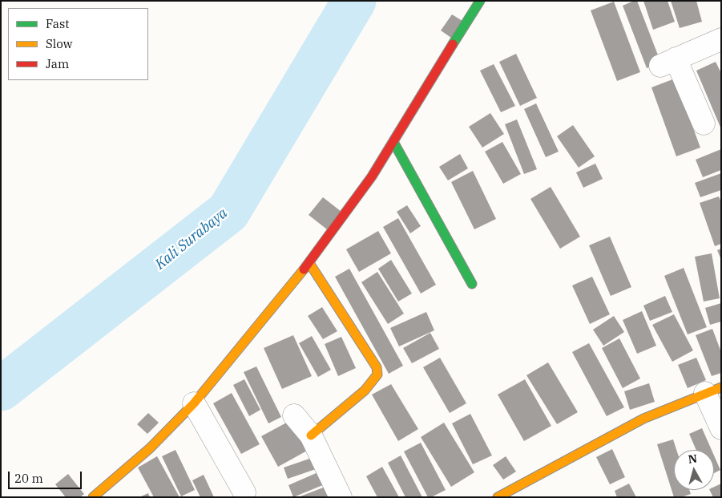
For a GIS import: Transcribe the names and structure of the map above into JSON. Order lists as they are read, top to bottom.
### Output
{
  "water": ["Kali Surabaya"],
  "legend": ["Fast", "Slow", "Jam"],
  "scale_bar": "20 m",
  "north": "top"
}
